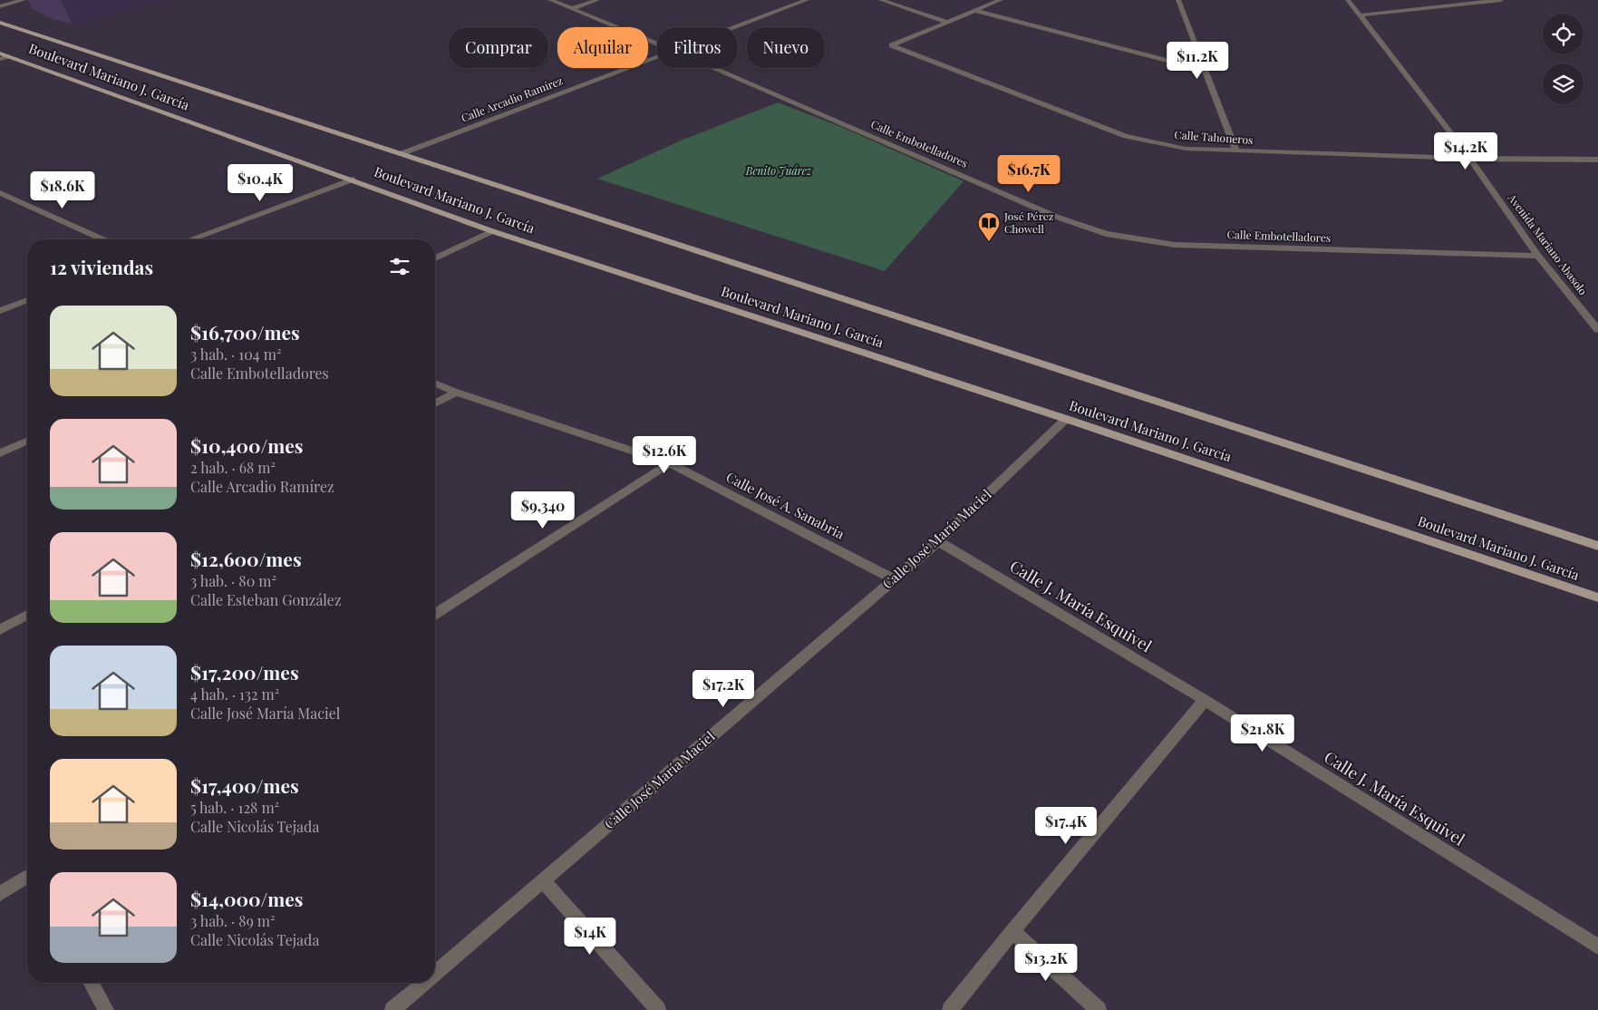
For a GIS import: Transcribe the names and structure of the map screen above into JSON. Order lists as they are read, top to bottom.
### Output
{
  "streets": {
    "main road": ["Boulevard Mariano J. García"],
    "street": [
      "Calle Arcadio Ramírez",
      "Calle Tahoneros",
      "Calle Embotelladores",
      "Avenida Mariano Abasolo",
      "Calle José A. Sanabria",
      "Calle José María Maciel",
      "Calle J. María Esquivel"
    ]
  },
  "crossings": [
    ["Boulevard Mariano J. García", "Calle Arcadio Ramírez"],
    ["Boulevard Mariano J. García", "Calle José María Maciel"],
    ["Calle Tahoneros", "Avenida Mariano Abasolo"],
    ["Calle Embotelladores", "Avenida Mariano Abasolo"],
    ["Calle José A. Sanabria", "Calle José María Maciel"],
    ["Calle José María Maciel", "Calle J. María Esquivel"]
  ],
  "parks": ["Benito Juárez"],
  "places": {
    "library": ["José Pérez Chowell"]
  },
  "page": {
    "chip": [
      "Comprar",
      "Alquilar",
      "Filtros",
      "Nuevo"
    ],
    "price": [
      "$11.2K",
      "$14.2K",
      "$16.7K",
      "$10.4K",
      "$18.6K",
      "$12.6K",
      "$9,340",
      "$17.2K",
      "$21.8K",
      "$17.4K",
      "$14K",
      "$13.2K"
    ],
    "heading": "12 viviendas",
    "list": [
      {
        "name": "$16,700/mes",
        "note": "3 hab. · 104 m² · Calle Embotelladores"
      },
      {
        "name": "$10,400/mes",
        "note": "2 hab. · 68 m² · Calle Arcadio Ramírez"
      },
      {
        "name": "$12,600/mes",
        "note": "3 hab. · 80 m² · Calle Esteban González"
      },
      {
        "name": "$17,200/mes",
        "note": "4 hab. · 132 m² · Calle José María Maciel"
      },
      {
        "name": "$17,400/mes",
        "note": "5 hab. · 128 m² · Calle Nicolás Tejada"
      },
      {
        "name": "$14,000/mes",
        "note": "3 hab. · 89 m² · Calle Nicolás Tejada"
      }
    ]
  }
}
